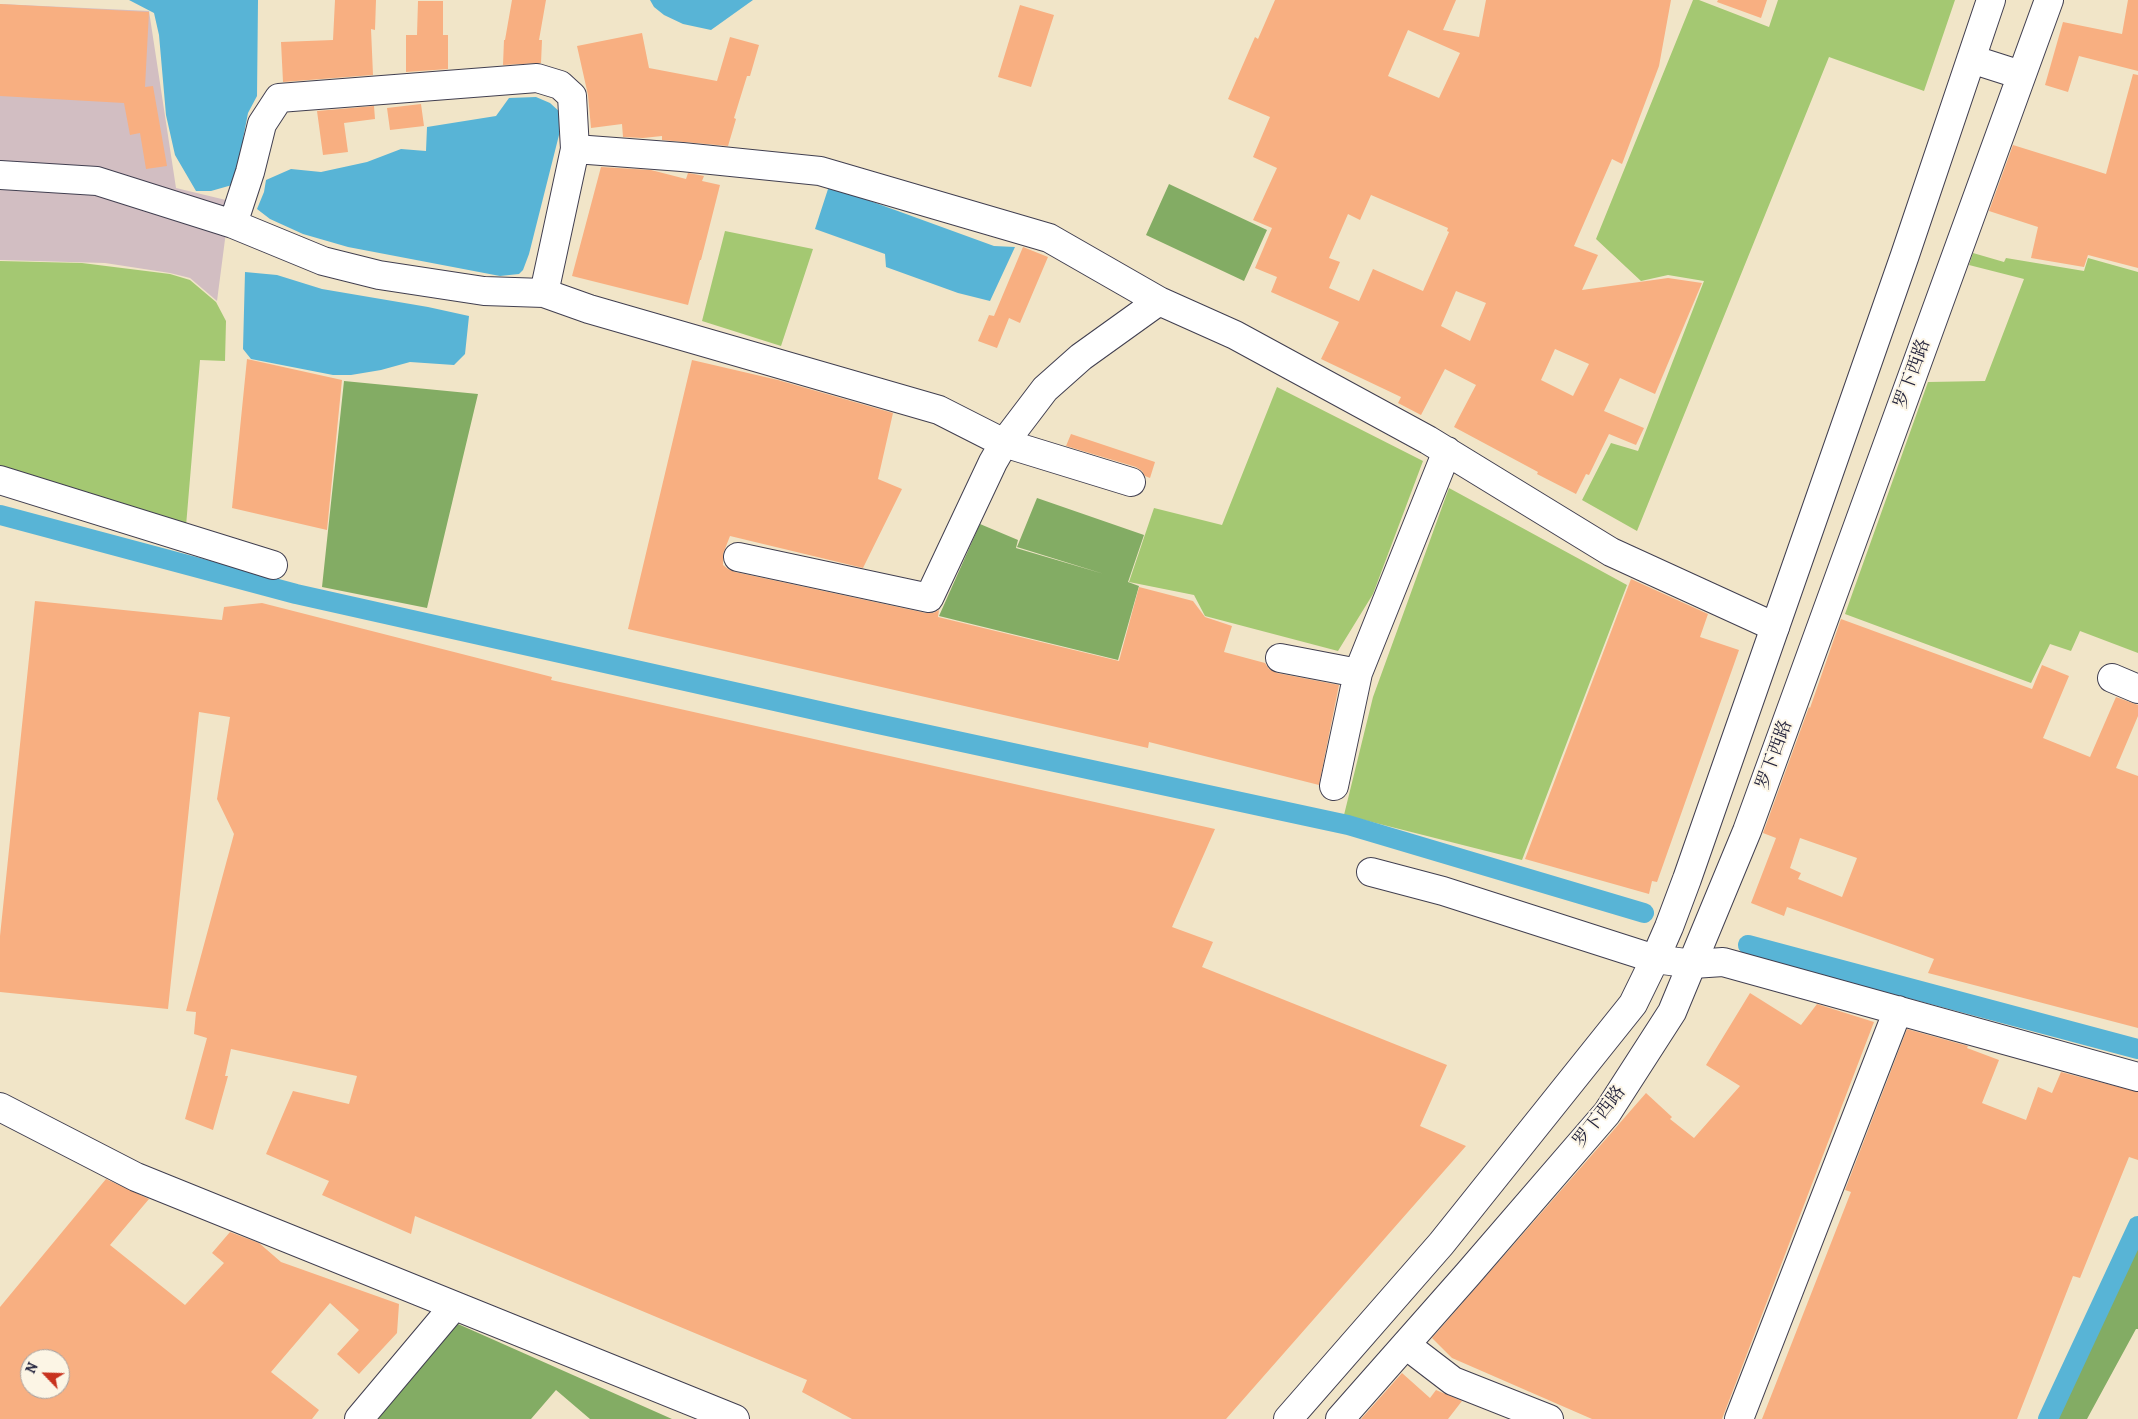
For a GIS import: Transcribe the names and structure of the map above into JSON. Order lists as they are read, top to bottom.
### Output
{
  "streets": {
    "street": ["罗下西路"]
  },
  "north": "top left"
}
